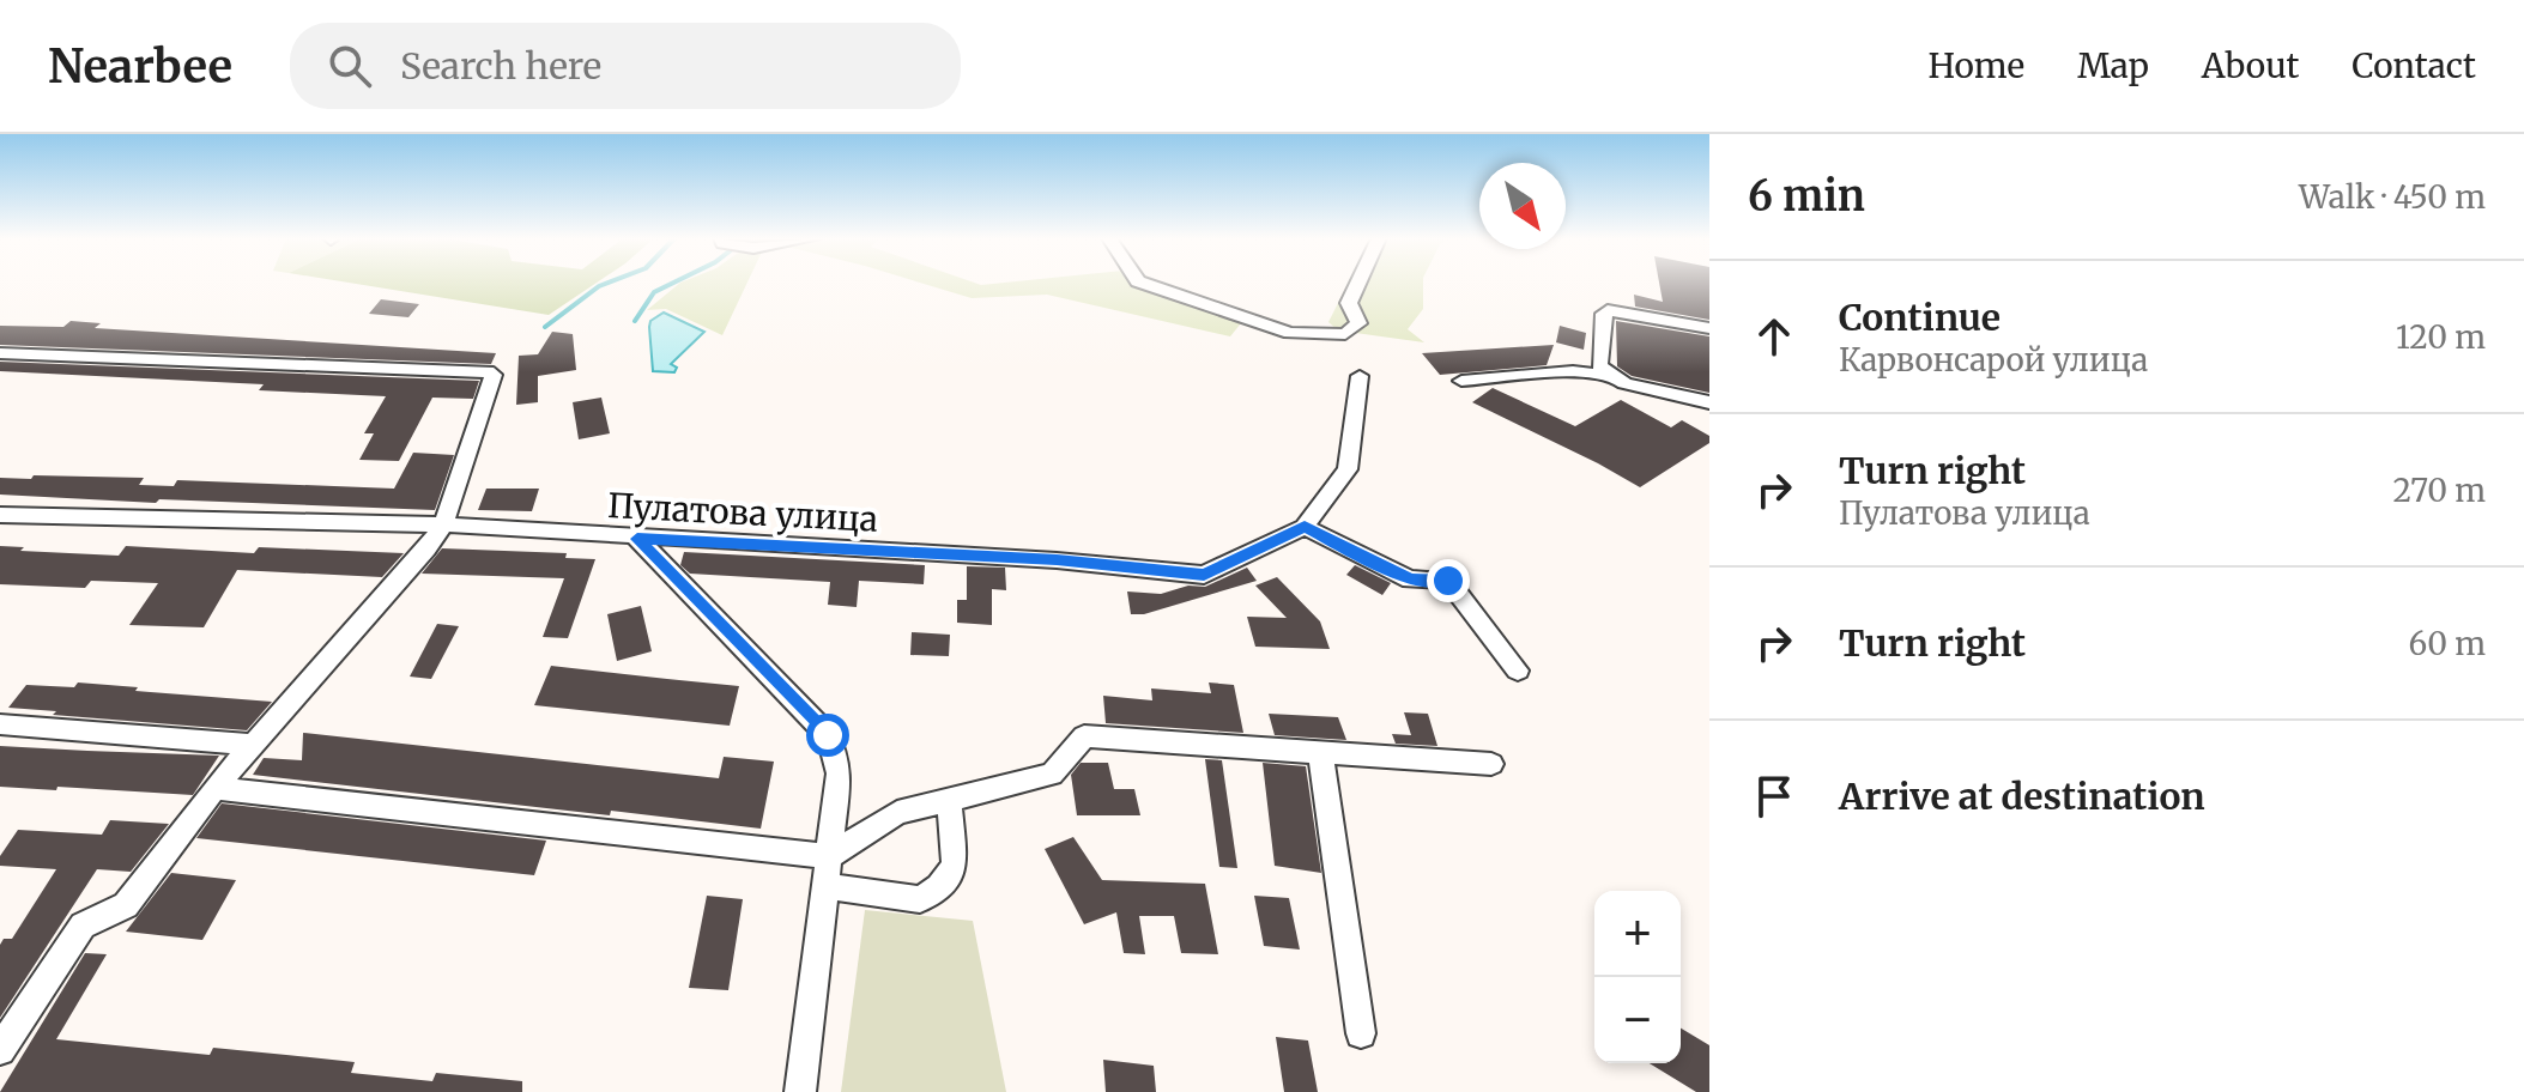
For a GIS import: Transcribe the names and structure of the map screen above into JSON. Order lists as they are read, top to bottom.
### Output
{
  "streets": {
    "street": ["Пулатова улица"]
  },
  "north": "bottom right",
  "page": {
    "header": "Nearbee",
    "search": "Search here",
    "nav": [
      "Home",
      "Map",
      "About",
      "Contact"
    ],
    "heading": ["6 min", "Walk · 450 m"],
    "list": [
      ["Continue", "Карвонсарой улица", "120 m"],
      ["Turn right", "Пулатова улица", "270 m"],
      ["Turn right", "60 m"],
      "Arrive at destination"
    ],
    "map_buttons": ["+", "−"]
  }
}
